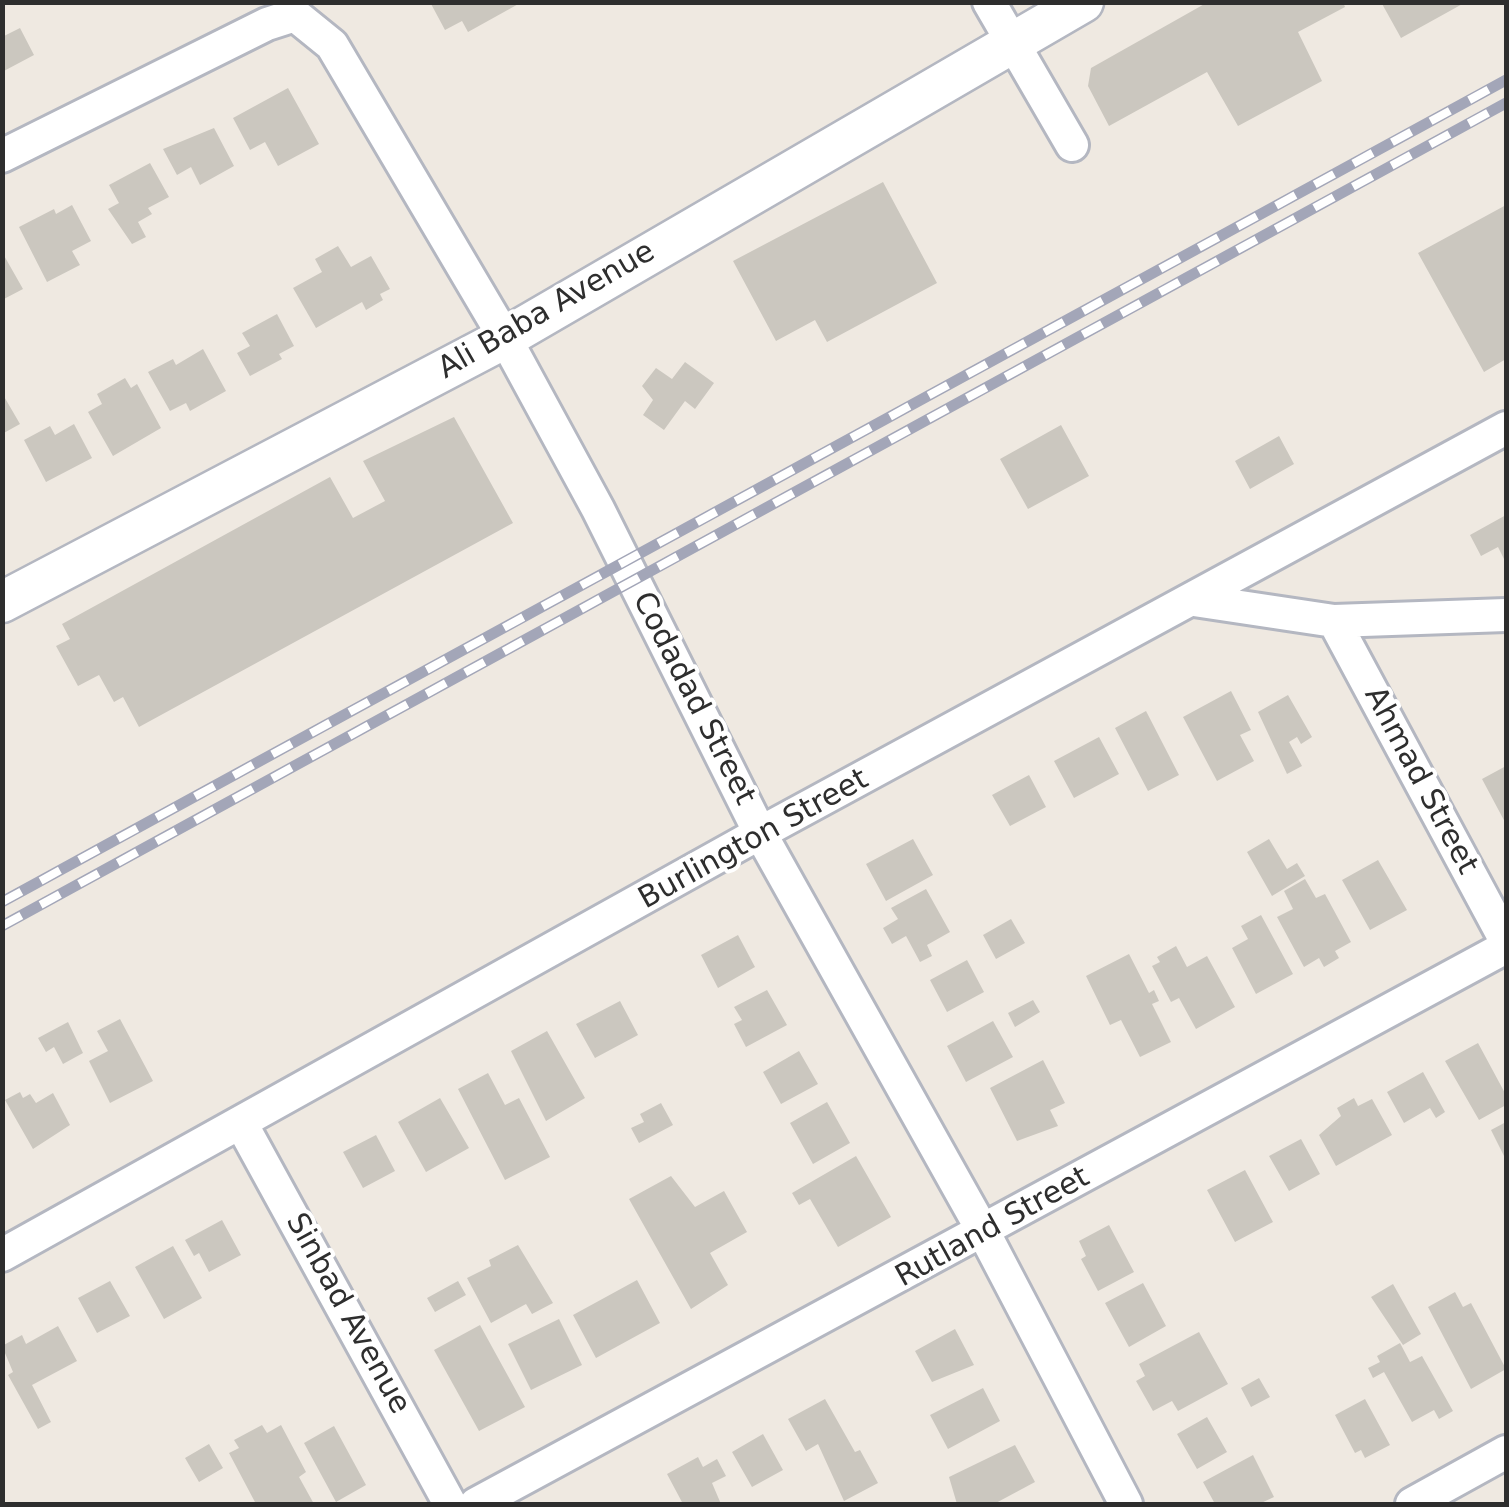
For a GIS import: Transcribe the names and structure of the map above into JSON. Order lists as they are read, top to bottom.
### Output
{
  "streets": {
    "street": [
      "Ali Baba Avenue",
      "Codadad Street",
      "Ahmad Street",
      "Burlington Street",
      "Rutland Street",
      "Sinbad Avenue"
    ]
  },
  "crossings": [
    ["Ali Baba Avenue", "Codadad Street"],
    ["Codadad Street", "Burlington Street"],
    ["Codadad Street", "Rutland Street"],
    ["Ahmad Street", "Rutland Street"],
    ["Burlington Street", "Sinbad Avenue"]
  ]
}
